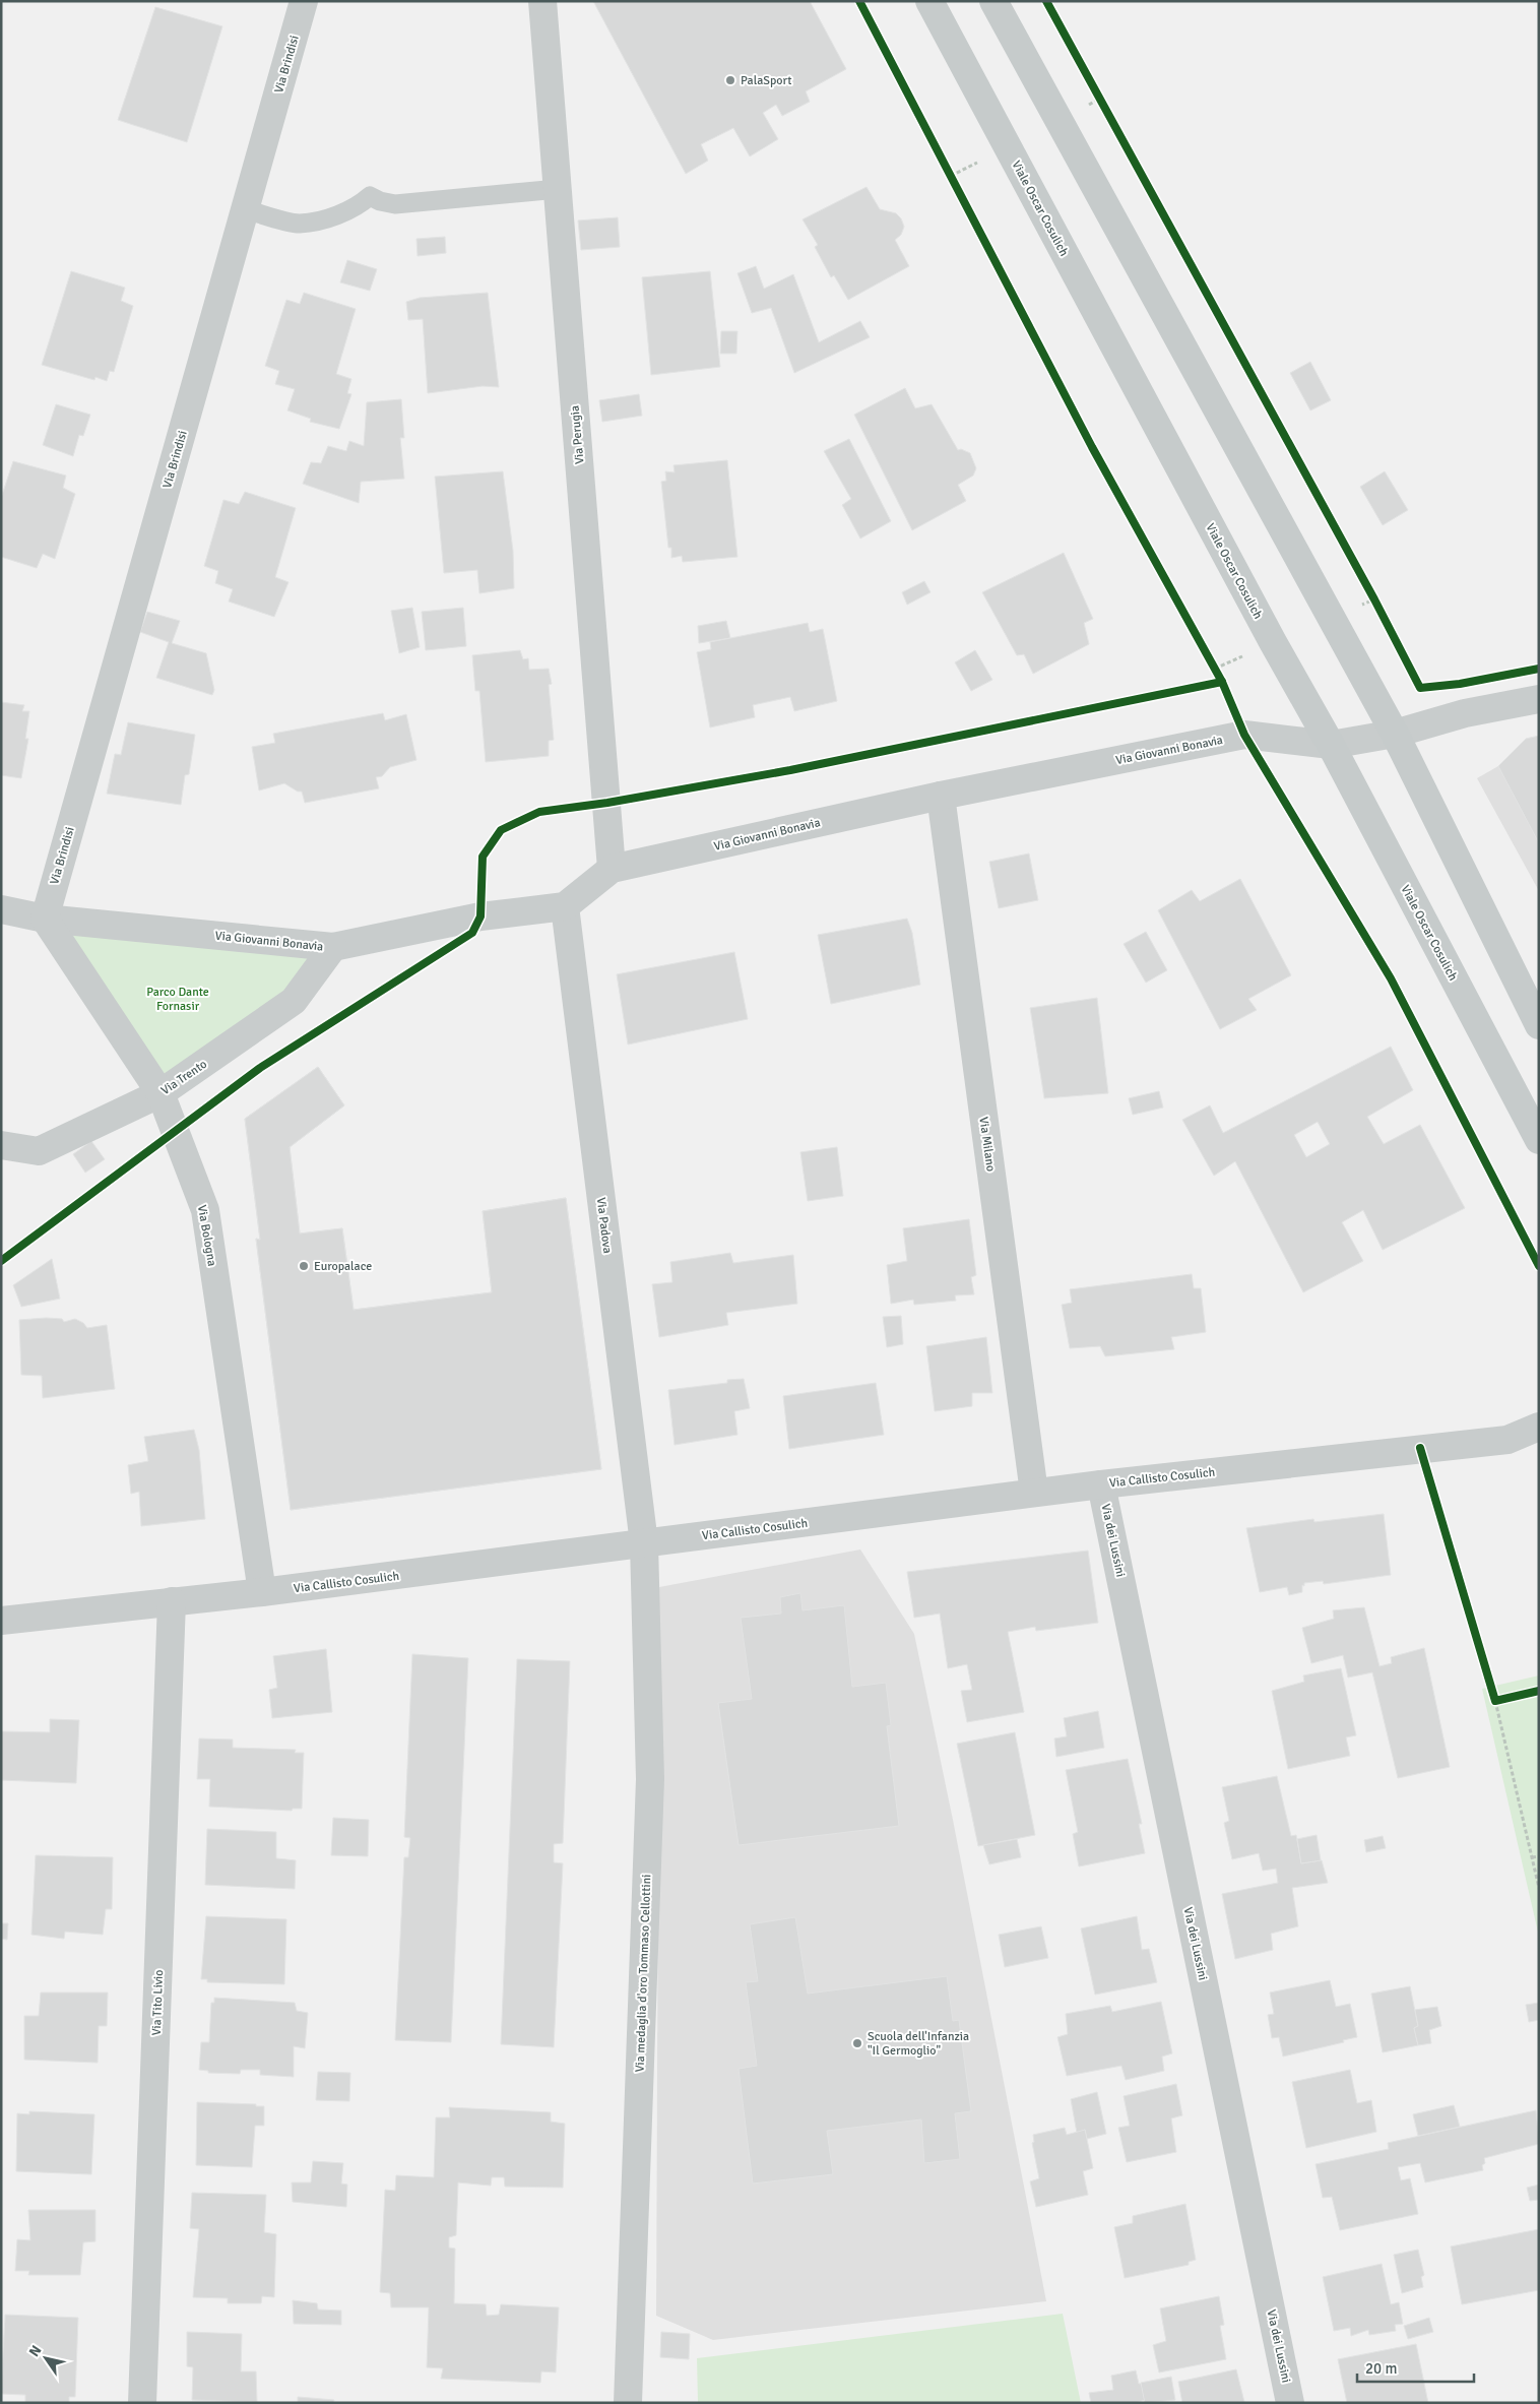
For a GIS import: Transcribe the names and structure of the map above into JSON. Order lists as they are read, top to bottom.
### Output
{
  "streets": {
    "main road": ["Viale Oscar Cosulich"],
    "street": [
      "Via Brindisi",
      "Via Perugia",
      "Via Giovanni Bonavia",
      "Via Trento",
      "Via Milano",
      "Via Padova",
      "Via Bologna",
      "Via Callisto Cosulich",
      "Via dei Lussini",
      "Via medaglia d'oro Tommaso Cellottini",
      "Via Tito Livio"
    ]
  },
  "crossings": [
    ["Via Brindisi", "Via Giovanni Bonavia"],
    ["Via Brindisi", "Via Bologna"],
    ["Viale Oscar Cosulich", "Via Giovanni Bonavia"],
    ["Via Perugia", "Via Giovanni Bonavia"],
    ["Via Giovanni Bonavia", "Via Trento"],
    ["Via Giovanni Bonavia", "Via Milano"],
    ["Via Giovanni Bonavia", "Via Padova"],
    ["Via Giovanni Bonavia", "Via Bologna"],
    ["Via Trento", "Via Bologna"],
    ["Via Milano", "Via Callisto Cosulich"],
    ["Via Padova", "Via Callisto Cosulich"],
    ["Via Padova", "Via medaglia d'oro Tommaso Cellottini"],
    ["Via Bologna", "Via Callisto Cosulich"],
    ["Via Callisto Cosulich", "Via dei Lussini"],
    ["Via Callisto Cosulich", "Via medaglia d'oro Tommaso Cellottini"],
    ["Via Callisto Cosulich", "Via Tito Livio"]
  ],
  "parks": ["Parco Dante Fornasir"],
  "places": ["PalaSport", "Europalace", "Scuola dell'Infanzia \"Il Germoglio\""],
  "scale_bar": "20 m",
  "north": "top left"
}
